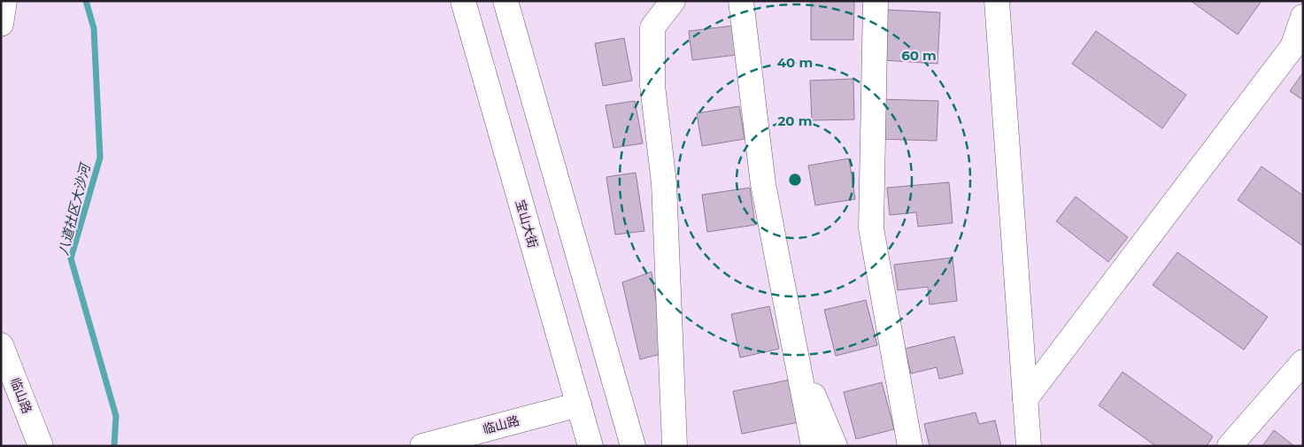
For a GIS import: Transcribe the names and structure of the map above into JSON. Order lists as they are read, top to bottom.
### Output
{
  "streets": {
    "street": ["宝山大街", "临山路"]
  },
  "crossings": [
    ["宝山大街", "临山路"]
  ],
  "water": ["八道社区大沙河"],
  "rings": ["60 m", "40 m", "20 m"]
}
